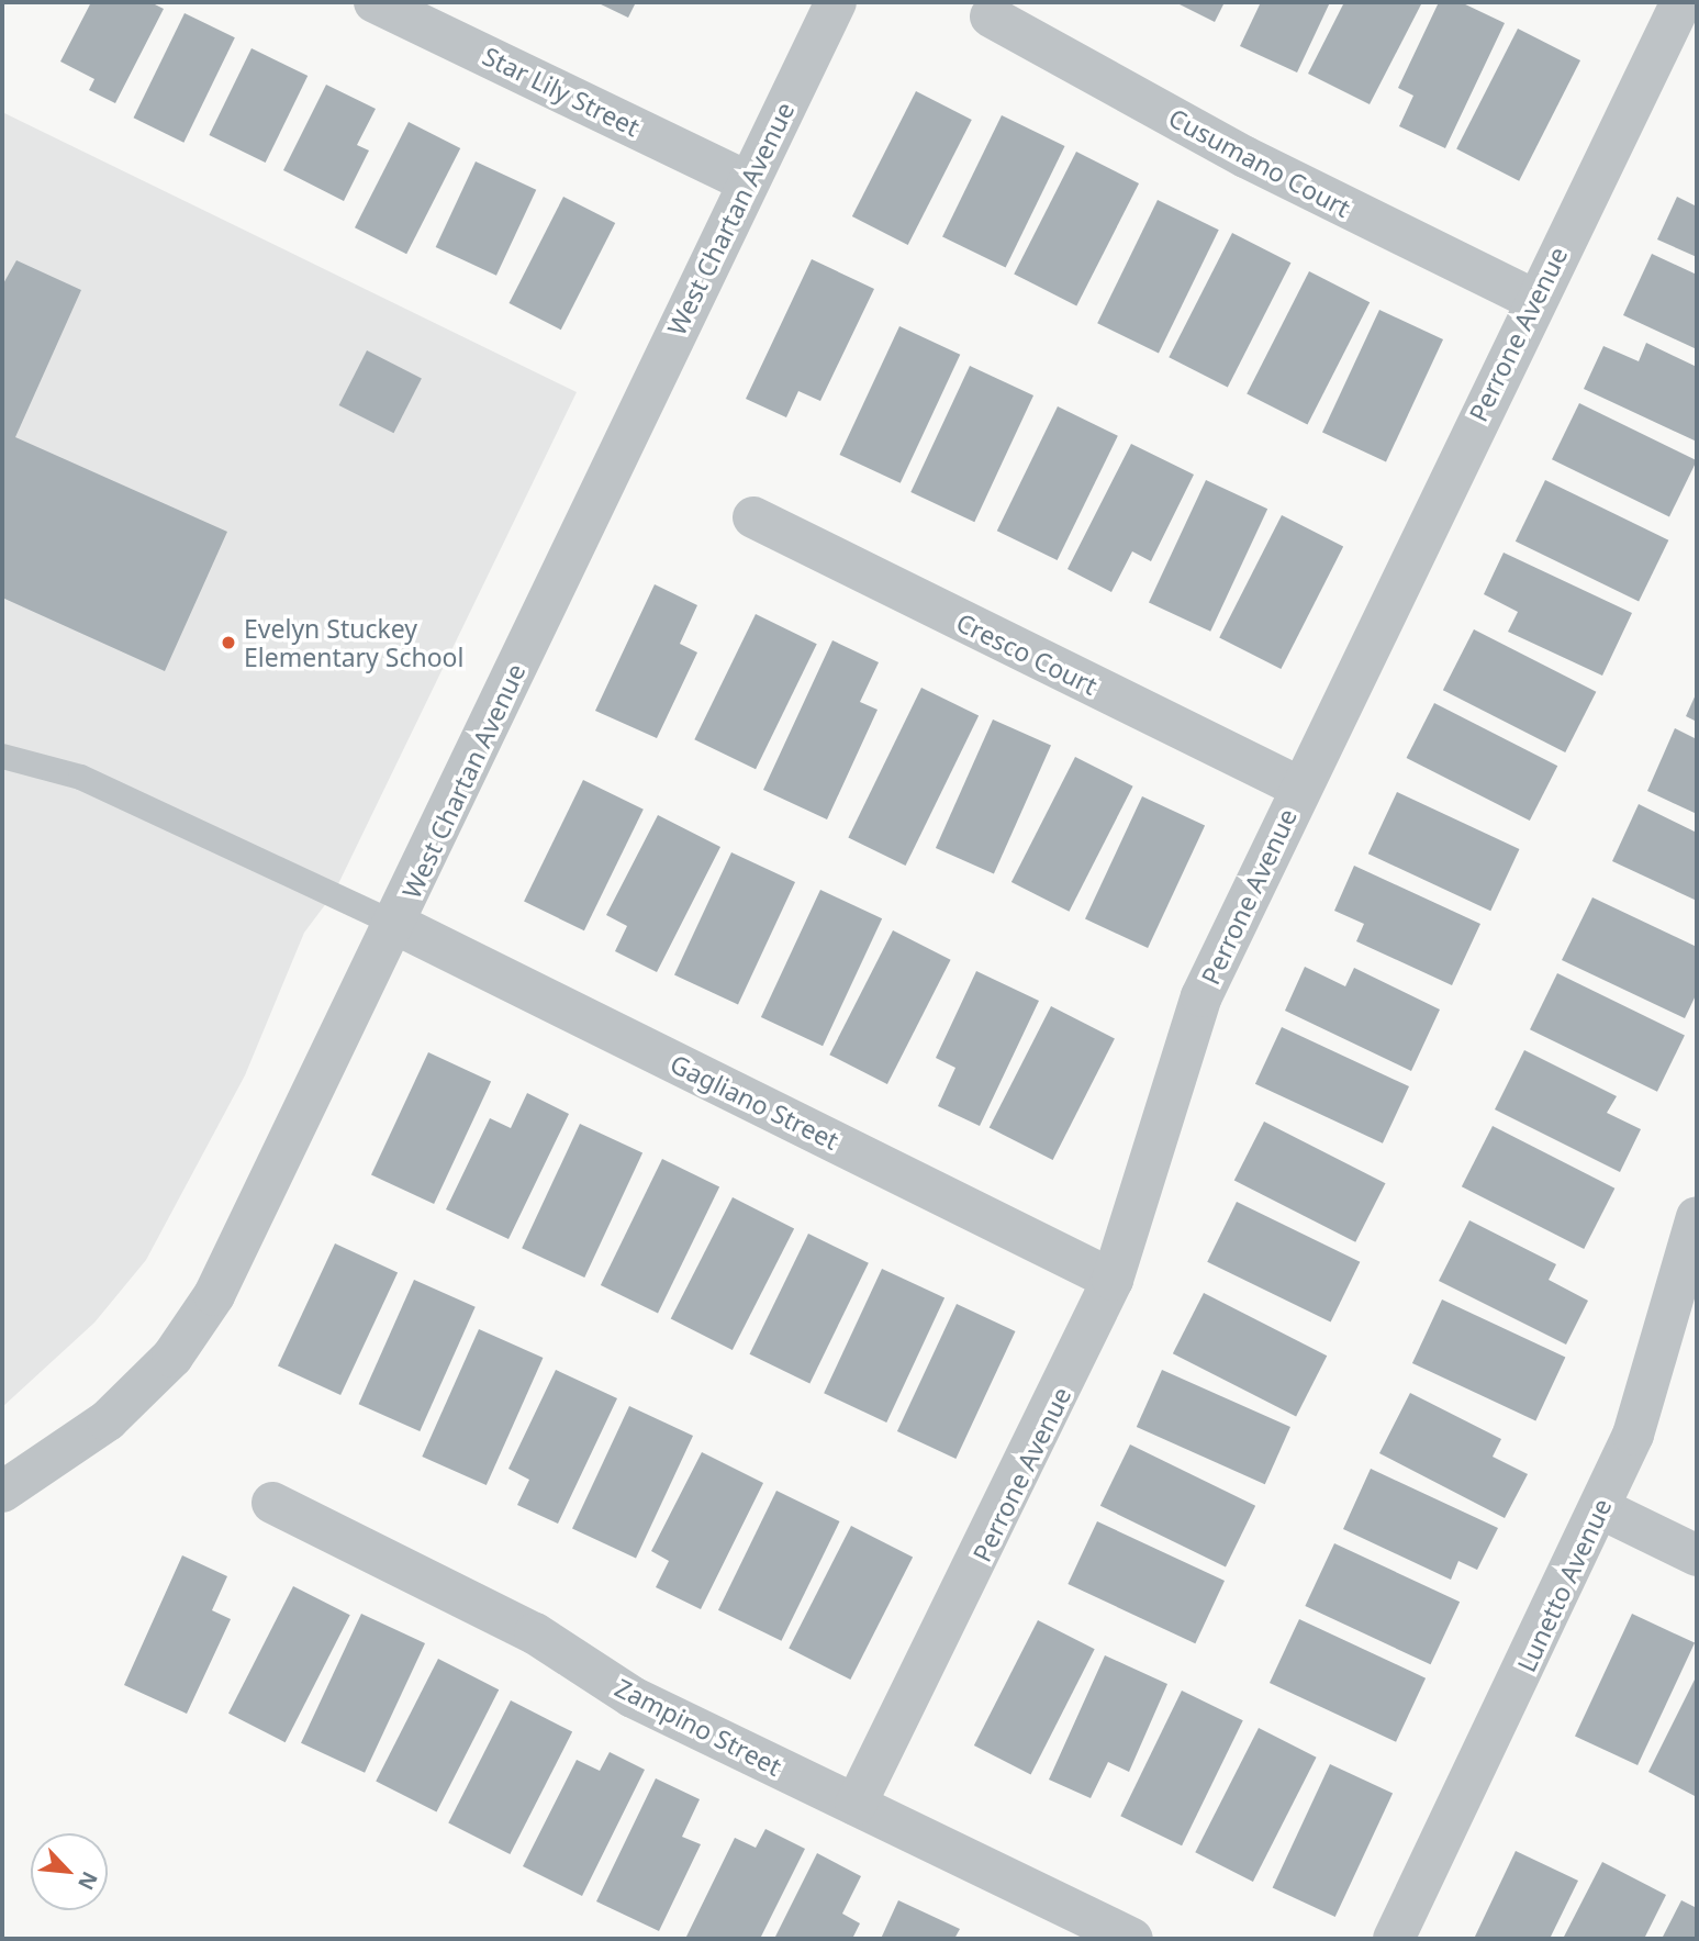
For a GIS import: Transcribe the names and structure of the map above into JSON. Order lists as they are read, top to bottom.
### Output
{
  "streets": {
    "street": [
      "Star Lily Street",
      "Cusumano Court",
      "West Chartan Avenue",
      "Perrone Avenue",
      "Cresco Court",
      "Gagliano Street",
      "Lunetto Avenue",
      "Zampino Street"
    ]
  },
  "crossings": [
    ["Star Lily Street", "West Chartan Avenue"],
    ["Cusumano Court", "Perrone Avenue"],
    ["West Chartan Avenue", "Gagliano Street"],
    ["Perrone Avenue", "Cresco Court"],
    ["Perrone Avenue", "Gagliano Street"],
    ["Perrone Avenue", "Zampino Street"]
  ],
  "places": ["Evelyn Stuckey Elementary School"],
  "north": "bottom right"
}
